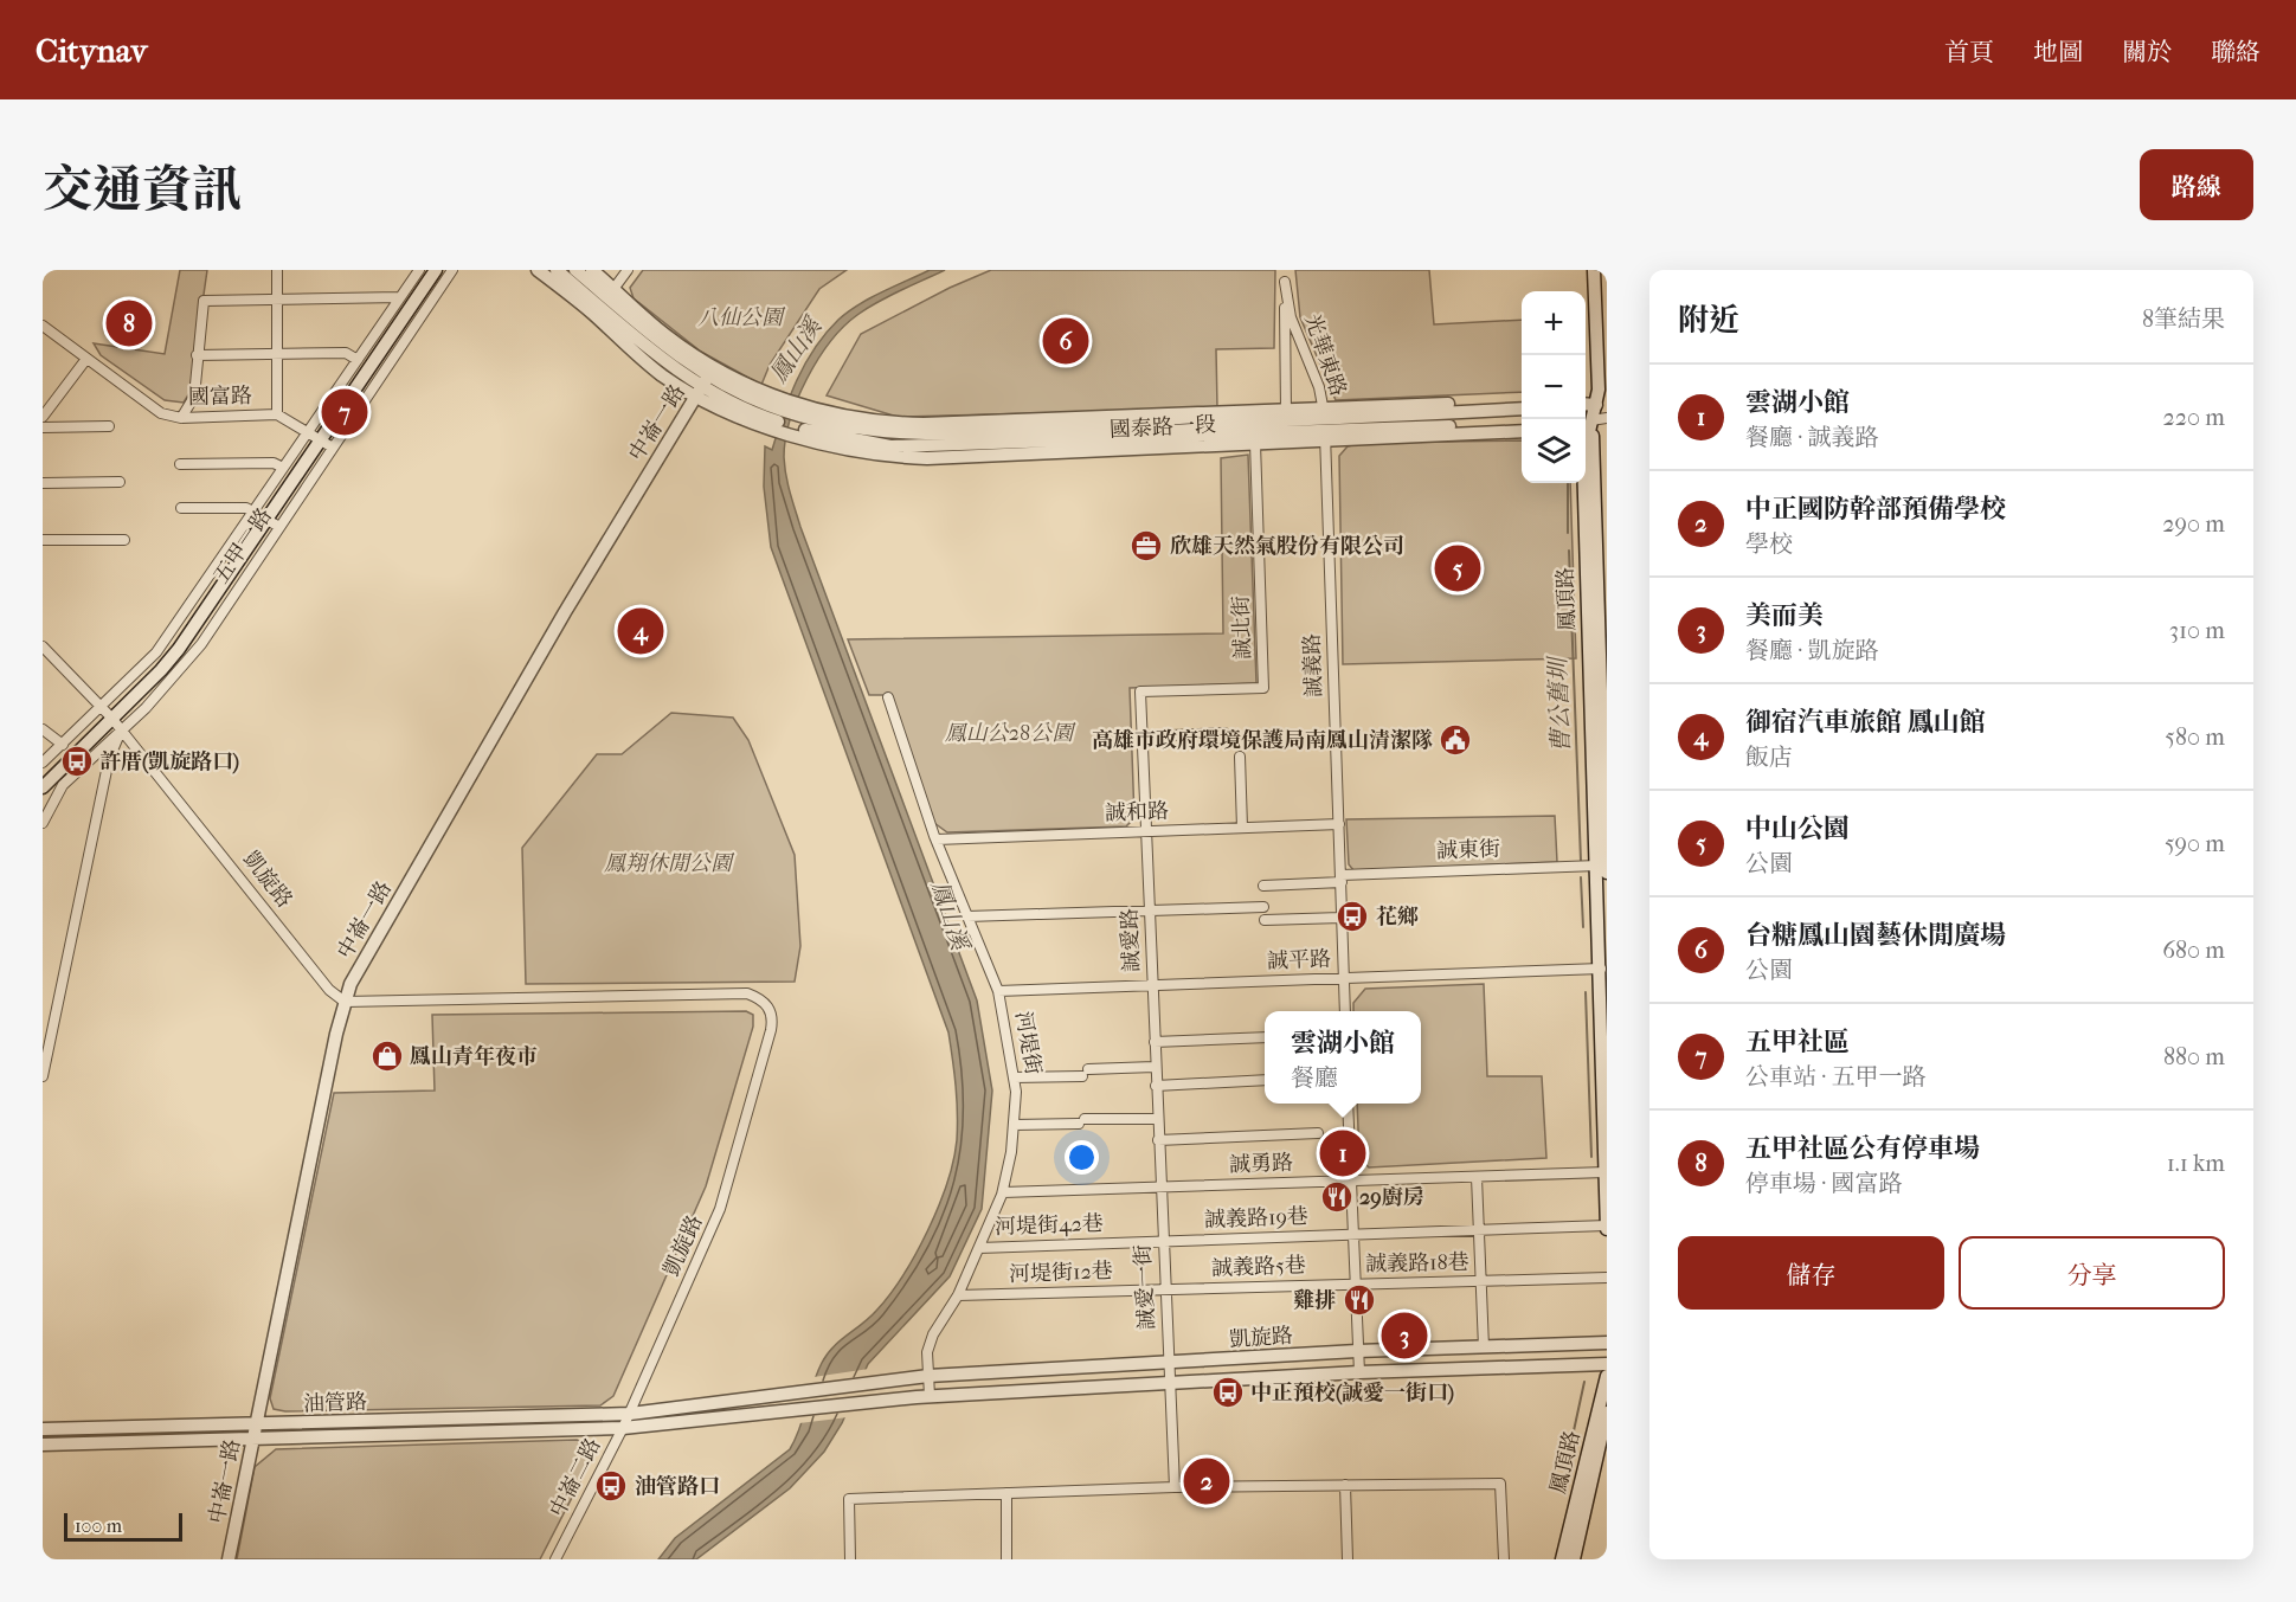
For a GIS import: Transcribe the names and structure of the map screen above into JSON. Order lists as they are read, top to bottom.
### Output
{
  "streets": {
    "street": [
      "光華東路",
      "國富路",
      "中崙一路",
      "國泰路一段",
      "五甲一路",
      "鳳頂路",
      "誠北街",
      "誠義路",
      "誠和路",
      "誠東街",
      "凱旋路",
      "誠愛路",
      "誠平路",
      "河堤街",
      "誠勇路",
      "誠義路19巷",
      "河堤街42巷",
      "誠義路18巷",
      "誠義路5巷",
      "河堤街12巷",
      "誠愛一街",
      "油管路",
      "中崙二路"
    ]
  },
  "crossings": [
    ["光華東路", "國泰路一段"],
    ["光華東路", "誠義路"],
    ["國富路", "五甲一路"],
    ["中崙一路", "凱旋路"],
    ["中崙一路", "油管路"],
    ["國泰路一段", "誠北街"],
    ["國泰路一段", "誠義路"],
    ["五甲一路", "凱旋路"],
    ["鳳頂路", "誠東街"],
    ["鳳頂路", "誠平路"],
    ["鳳頂路", "誠勇路"],
    ["鳳頂路", "誠義路19巷"],
    ["誠北街", "誠愛路"],
    ["誠義路", "誠和路"],
    ["誠義路", "誠東街"],
    ["誠義路", "誠平路"],
    ["誠和路", "誠愛路"],
    ["誠和路", "河堤街"],
    ["凱旋路", "河堤街"],
    ["凱旋路", "誠愛一街"],
    ["凱旋路", "油管路"],
    ["凱旋路", "中崙二路"],
    ["誠愛路", "誠平路"],
    ["誠愛路", "誠勇路"],
    ["誠愛路", "誠愛一街"],
    ["誠平路", "河堤街"],
    ["河堤街", "誠勇路"],
    ["河堤街", "河堤街42巷"],
    ["河堤街", "河堤街12巷"],
    ["誠勇路", "誠愛一街"],
    ["誠義路19巷", "河堤街42巷"],
    ["誠義路19巷", "誠愛一街"],
    ["河堤街42巷", "誠愛一街"],
    ["誠義路18巷", "誠義路5巷"],
    ["誠義路5巷", "河堤街12巷"],
    ["誠義路5巷", "誠愛一街"],
    ["河堤街12巷", "誠愛一街"],
    ["油管路", "中崙二路"]
  ],
  "water": ["鳳山溪", "曹公舊圳"],
  "parks": ["八仙公園", "鳳山公28公園", "鳳翔休閒公園"],
  "places": {
    "office": ["欣雄天然氣股份有限公司"],
    "public building": ["高雄市政府環境保護局南鳳山清潔隊"],
    "bus stop": [
      "許厝(凱旋路口)",
      "花鄉",
      "中正預校(誠愛一街口)",
      "油管路口"
    ],
    "shop": ["鳳山青年夜市"],
    "restaurant": ["29廚房", "雞排"]
  },
  "scale_bar": "100 m",
  "page": {
    "header": "Citynav",
    "nav": [
      "首頁",
      "地圖",
      "關於",
      "聯絡"
    ],
    "title": "交通資訊",
    "buttons": [
      "路線",
      ["儲存", "分享"]
    ],
    "heading": ["附近", "8筆結果"],
    "map_buttons": ["+", "−"],
    "pins": [
      "8",
      "6",
      "7",
      "5",
      "4",
      "1",
      "3",
      "2"
    ],
    "list": [
      {
        "mark": "1",
        "name": "雲湖小館",
        "note": "餐廳 · 誠義路",
        "value": "220 m"
      },
      {
        "mark": "2",
        "name": "中正國防幹部預備學校",
        "note": "學校",
        "value": "290 m"
      },
      {
        "mark": "3",
        "name": "美而美",
        "note": "餐廳 · 凱旋路",
        "value": "310 m"
      },
      {
        "mark": "4",
        "name": "御宿汽車旅館 鳳山館",
        "note": "飯店",
        "value": "580 m"
      },
      {
        "mark": "5",
        "name": "中山公園",
        "note": "公園",
        "value": "590 m"
      },
      {
        "mark": "6",
        "name": "台糖鳳山園藝休閒廣場",
        "note": "公園",
        "value": "680 m"
      },
      {
        "mark": "7",
        "name": "五甲社區",
        "note": "公車站 · 五甲一路",
        "value": "880 m"
      },
      {
        "mark": "8",
        "name": "五甲社區公有停車場",
        "note": "停車場 · 國富路",
        "value": "1.1 km"
      }
    ],
    "popup": ["雲湖小館", "餐廳"],
    "scale": "100 m"
  }
}
